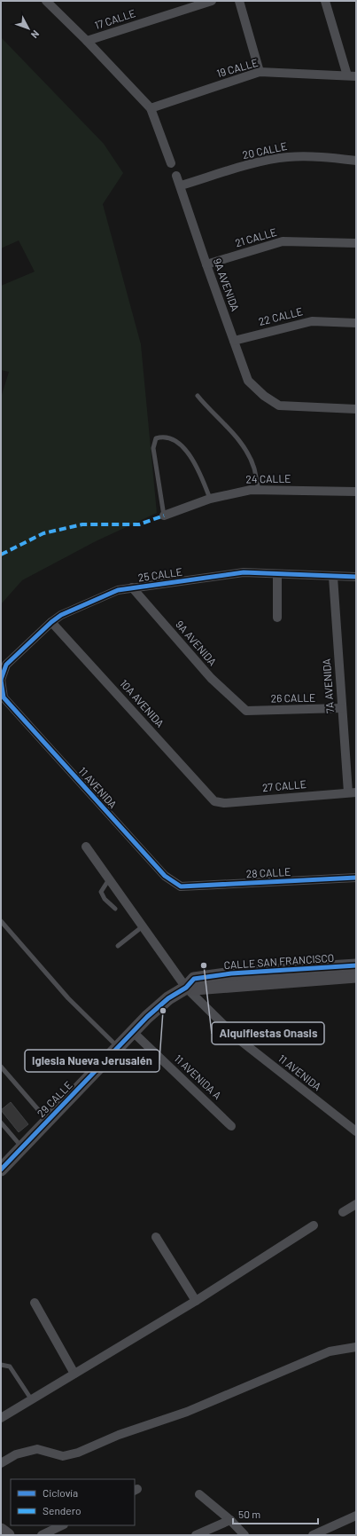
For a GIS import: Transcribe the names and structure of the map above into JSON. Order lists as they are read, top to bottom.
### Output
{
  "streets": {
    "street": [
      "17 CALLE",
      "19 CALLE",
      "20 CALLE",
      "21 CALLE",
      "9A AVENIDA",
      "22 CALLE",
      "24 CALLE",
      "25 CALLE",
      "7A AVENIDA",
      "26 CALLE",
      "10A AVENIDA",
      "27 CALLE",
      "11 AVENIDA",
      "28 CALLE",
      "CALLE SAN FRANCISCO",
      "11 AVENIDA A",
      "29 CALLE"
    ]
  },
  "crossings": [
    ["20 CALLE", "9A AVENIDA"],
    ["21 CALLE", "9A AVENIDA"],
    ["9A AVENIDA", "22 CALLE"],
    ["9A AVENIDA", "25 CALLE"],
    ["9A AVENIDA", "26 CALLE"],
    ["25 CALLE", "7A AVENIDA"],
    ["25 CALLE", "10A AVENIDA"],
    ["25 CALLE", "11 AVENIDA"],
    ["7A AVENIDA", "26 CALLE"],
    ["7A AVENIDA", "27 CALLE"],
    ["10A AVENIDA", "27 CALLE"],
    ["11 AVENIDA", "28 CALLE"],
    ["11 AVENIDA", "CALLE SAN FRANCISCO"],
    ["11 AVENIDA", "29 CALLE"],
    ["CALLE SAN FRANCISCO", "29 CALLE"],
    ["11 AVENIDA A", "29 CALLE"]
  ],
  "places": ["Alquifiestas Onasis", "Iglesia Nueva Jerusalén"],
  "legend": ["Ciclovía", "Sendero"],
  "scale_bar": "50 m",
  "north": "bottom right"
}
